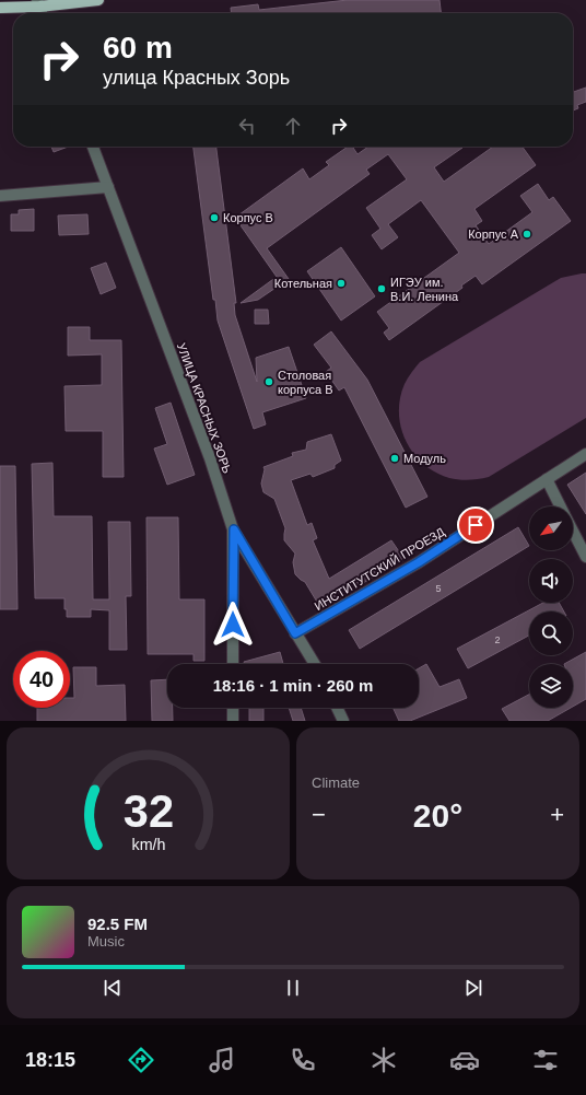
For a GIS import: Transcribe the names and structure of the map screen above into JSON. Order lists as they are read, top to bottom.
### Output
{
  "streets": {
    "street": ["УЛИЦА КРАСНЫХ ЗОРЬ", "ИНСТИТУТСКИЙ ПРОЕЗД"]
  },
  "crossings": [
    ["УЛИЦА КРАСНЫХ ЗОРЬ", "ИНСТИТУТСКИЙ ПРОЕЗД"]
  ],
  "places": [
    "Корпус В",
    "Корпус А",
    "Котельная",
    "ИГЭУ им. В.И. Ленина",
    "Столовая корпуса В",
    "Модуль"
  ],
  "house_numbers": ["5", "2"],
  "north": "bottom left",
  "page": {
    "turn": ["60 m", "улица Красных Зорь"],
    "limit": "40",
    "trip": "18:16 · 1 min · 260 m",
    "tile": "Climate",
    "heat": ["−", "20°", "+"],
    "song": ["92.5 FM", "Music"],
    "tabs": "18:15",
    "gauge": ["32", "km/h"]
  }
}
